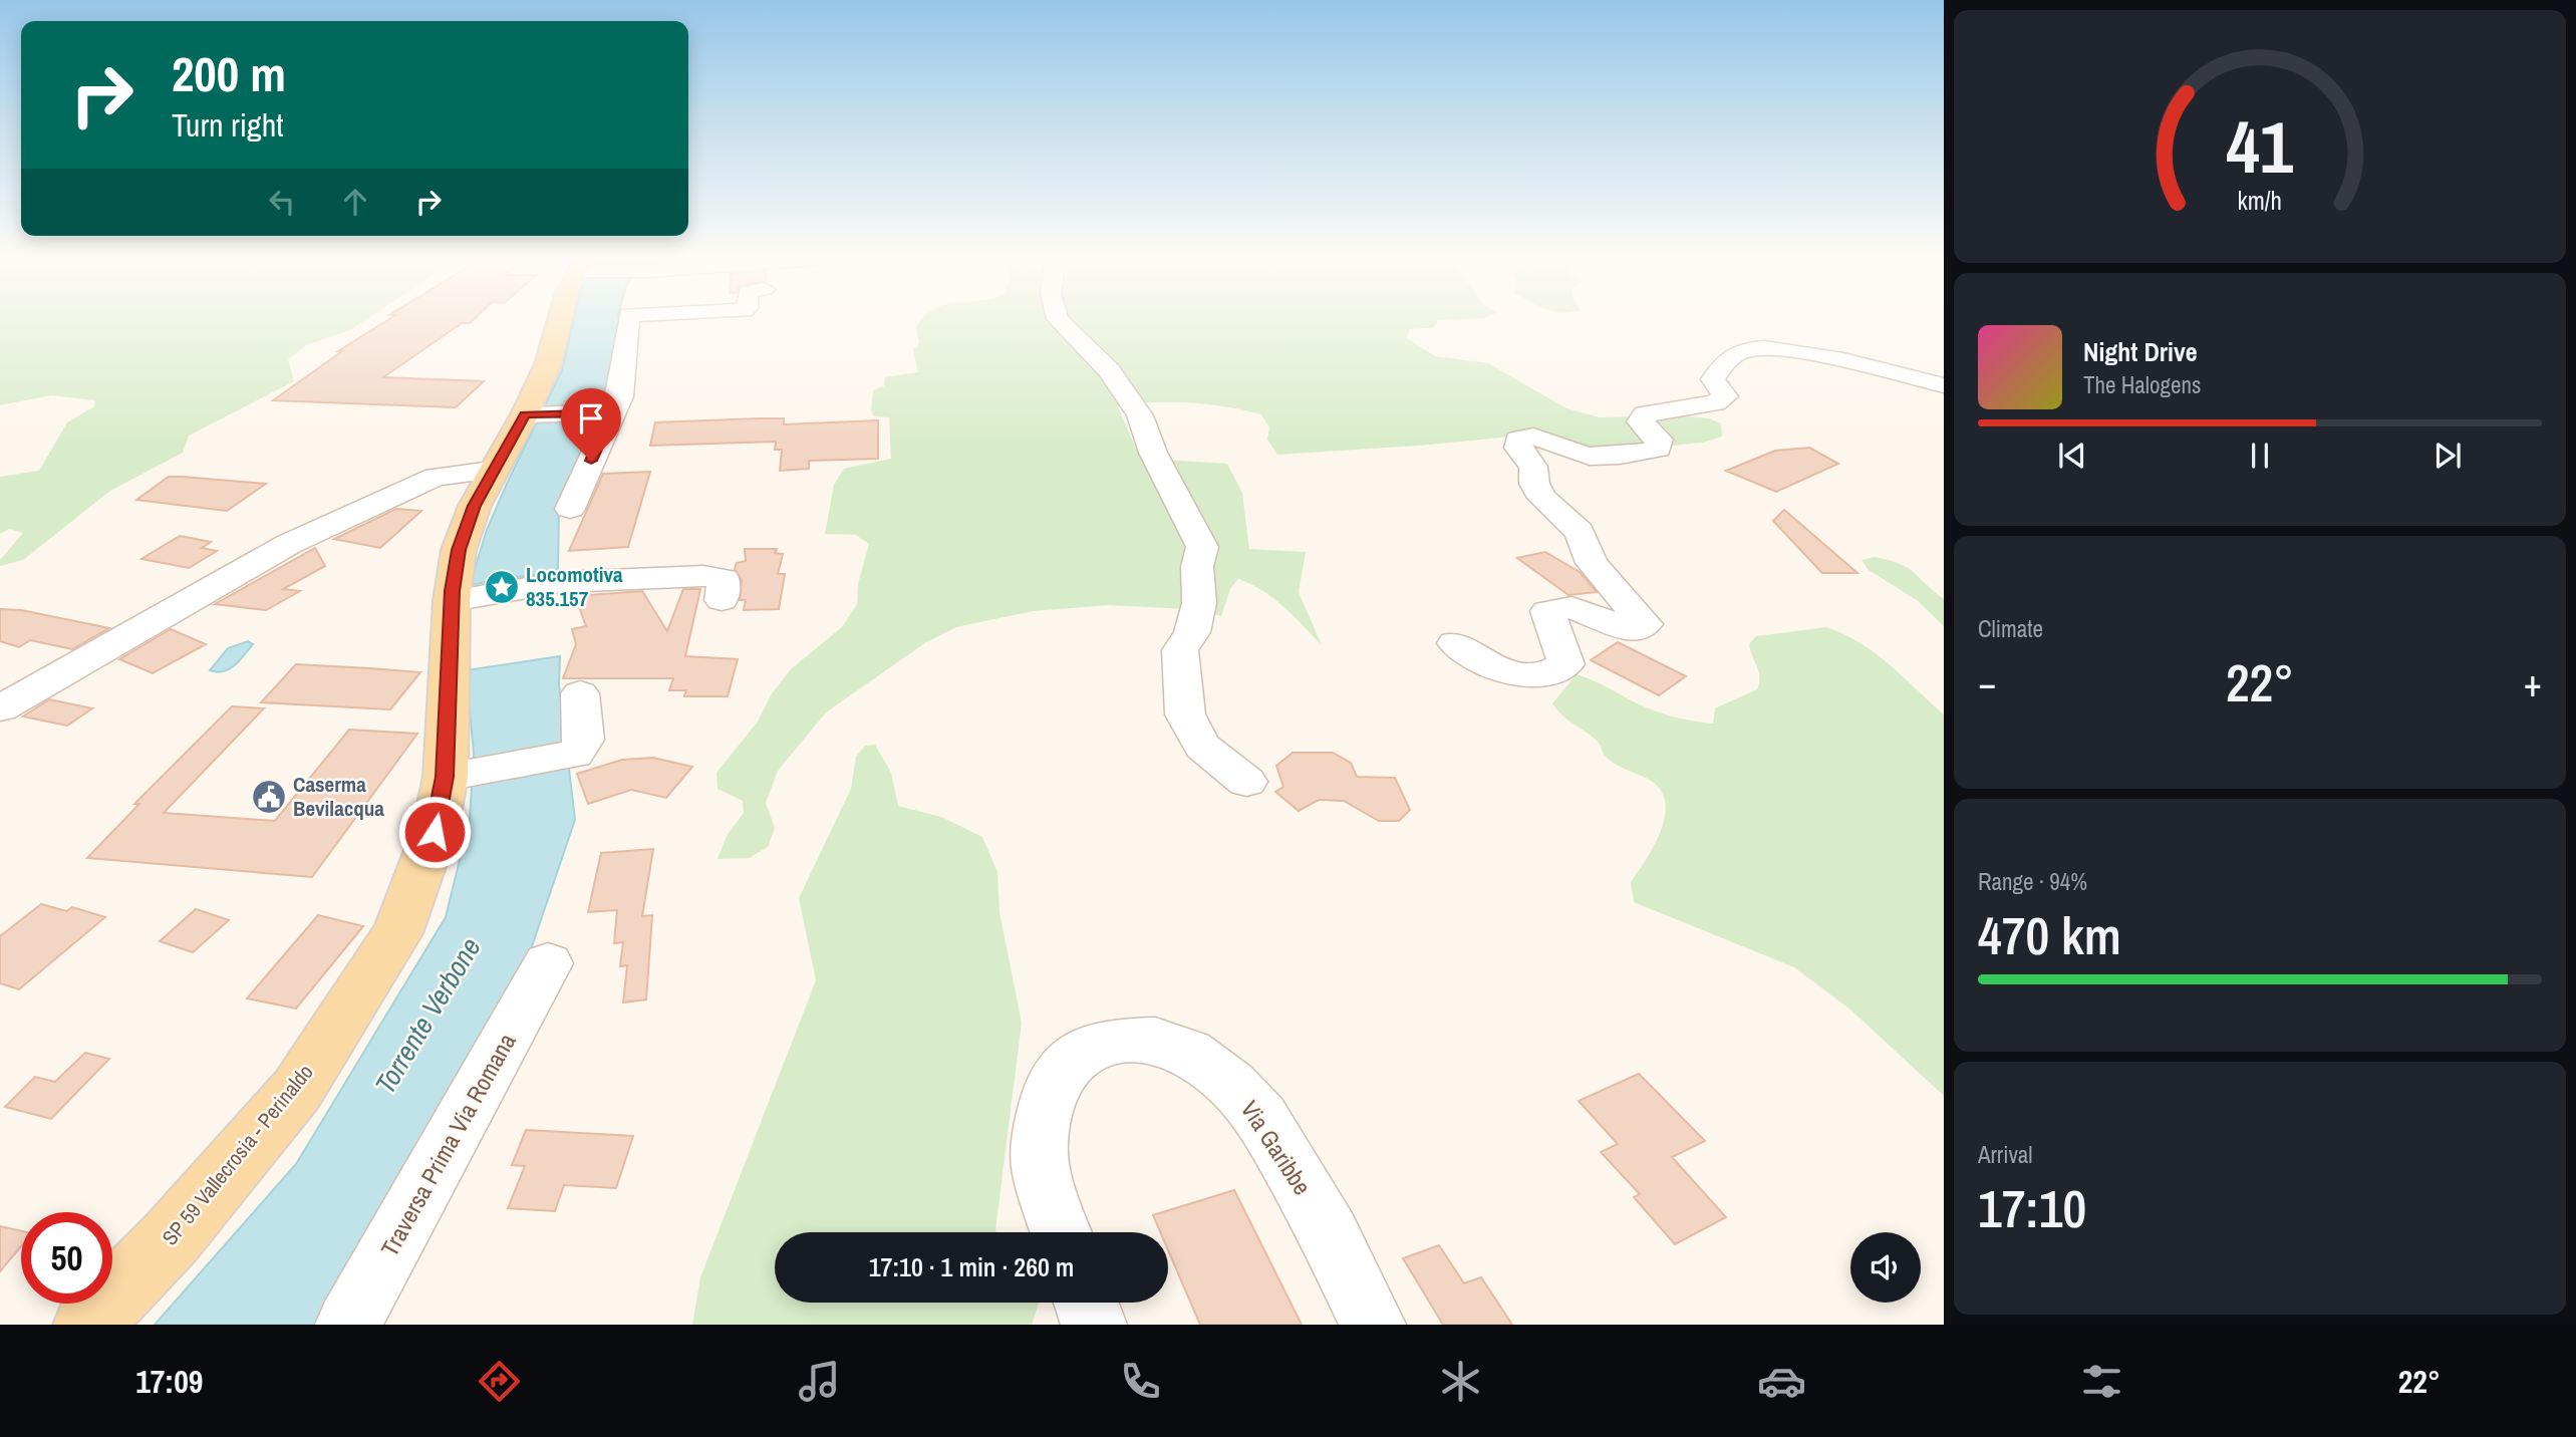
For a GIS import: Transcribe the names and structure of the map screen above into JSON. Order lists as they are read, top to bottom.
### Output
{
  "streets": {
    "main road": ["SP 59 Vallecrosia - Perinaldo"],
    "street": ["Traversa Prima Via Romana", "Via Garibbe"]
  },
  "water": ["Torrente Verbone"],
  "places": {
    "place": ["Locomotiva 835.157"],
    "public building": ["Caserma Bevilacqua"]
  },
  "page": {
    "turn": ["200 m", "Turn right"],
    "song": ["Night Drive", "The Halogens"],
    "tile": [
      "Climate",
      ["Range · 94%", "470 km"],
      ["Arrival", "17:10"]
    ],
    "heat": ["−", "22°", "+"],
    "limit": "50",
    "trip": "17:10 · 1 min · 260 m",
    "tabs": ["17:09", "22°"],
    "gauge": ["41", "km/h"]
  }
}
